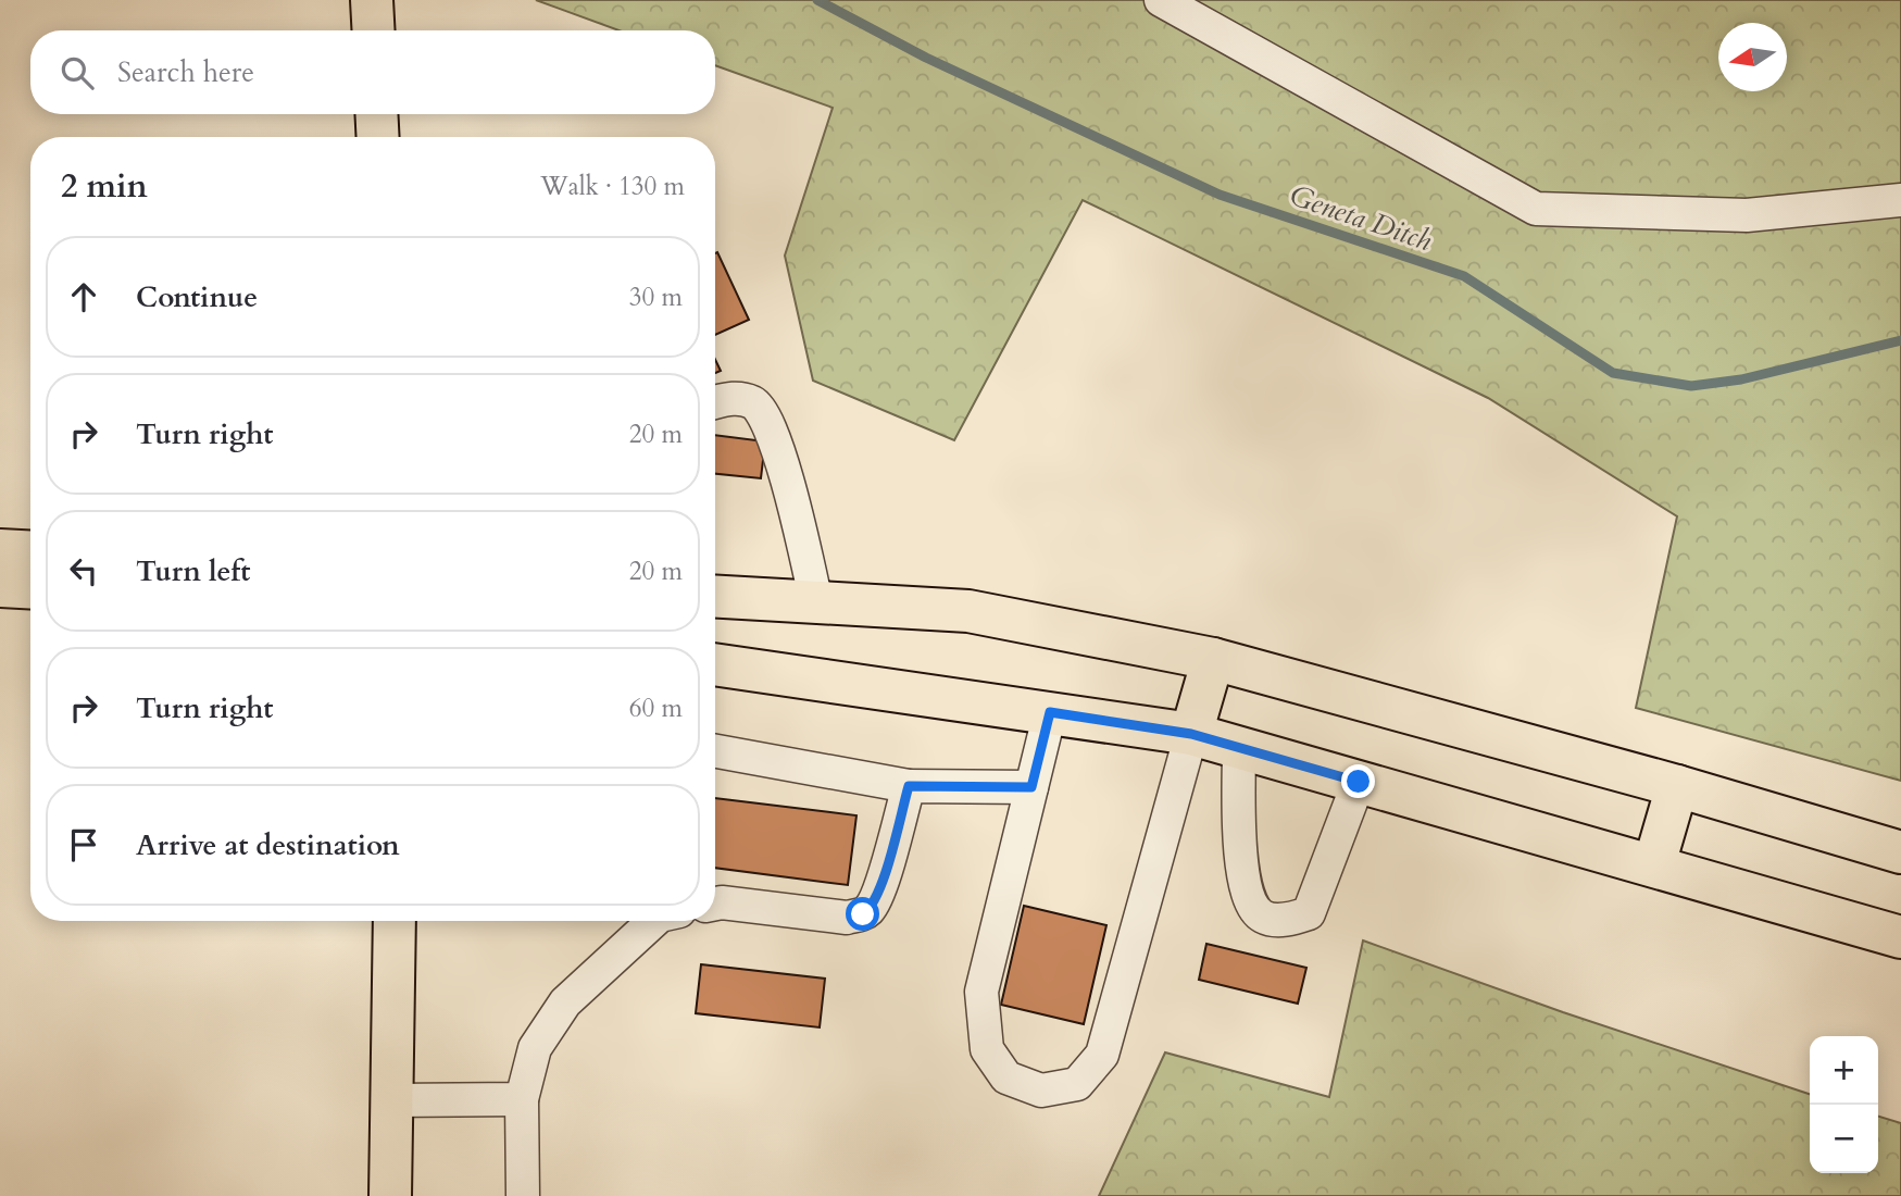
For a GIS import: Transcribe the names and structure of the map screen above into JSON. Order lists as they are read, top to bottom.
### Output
{
  "water": ["Geneta Ditch"],
  "north": "left",
  "page": {
    "search": "Search here",
    "heading": ["2 min", "Walk · 130 m"],
    "list": [
      ["Continue", "30 m"],
      ["Turn right", "20 m"],
      ["Turn left", "20 m"],
      ["Turn right", "60 m"],
      "Arrive at destination"
    ],
    "map_buttons": ["+", "−"]
  }
}
